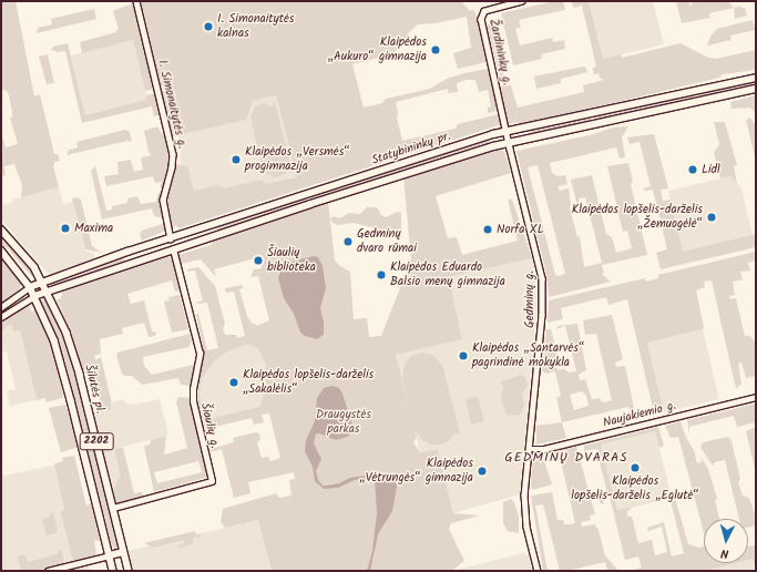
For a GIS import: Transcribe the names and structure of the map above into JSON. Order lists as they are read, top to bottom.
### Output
{
  "streets": {
    "main road": ["Statybininkų pr.", "Šilutės pl.", "2202"],
    "street": [
      "Žardininkų g.",
      "I. Simonaitytės g.",
      "Gedminų g.",
      "Naujakiemio g.",
      "Šiaulių g."
    ]
  },
  "crossings": [
    ["Žardininkų g.", "Statybininkų pr."],
    ["Žardininkų g.", "Gedminų g."],
    ["I. Simonaitytės g.", "Statybininkų pr."],
    ["Statybininkų pr.", "Gedminų g."],
    ["Statybininkų pr.", "Šilutės pl."],
    ["Statybininkų pr.", "Šiaulių g."],
    ["Gedminų g.", "Naujakiemio g."],
    ["Šilutės pl.", "Šiaulių g."]
  ],
  "districts": ["GEDMINŲ DVARAS"],
  "parks": ["Draugystės parkas"],
  "places": [
    "I. Simonaitytės kalnas",
    "Klaipėdos „Aukuro“ gimnazija",
    "Klaipėdos „Versmės“ progimnazija",
    "Lidl",
    "Klaipėdos lopšelis-darželis „Žemuogėlė“",
    "Maxima",
    "Norfa XL",
    "Gedminų dvaro rūmai",
    "Šiaulių biblioteka",
    "Klaipėdos Eduardo Balsio menų gimnazija",
    "Klaipėdos „Santarvės“ pagrindinė mokykla",
    "Klaipėdos lopšelis-darželis „Sakalėlis“",
    "Klaipėdos lopšelis-darželis „Eglutė“",
    "Klaipėdos „Vėtrungės“ gimnazija"
  ],
  "north": "bottom"
}
